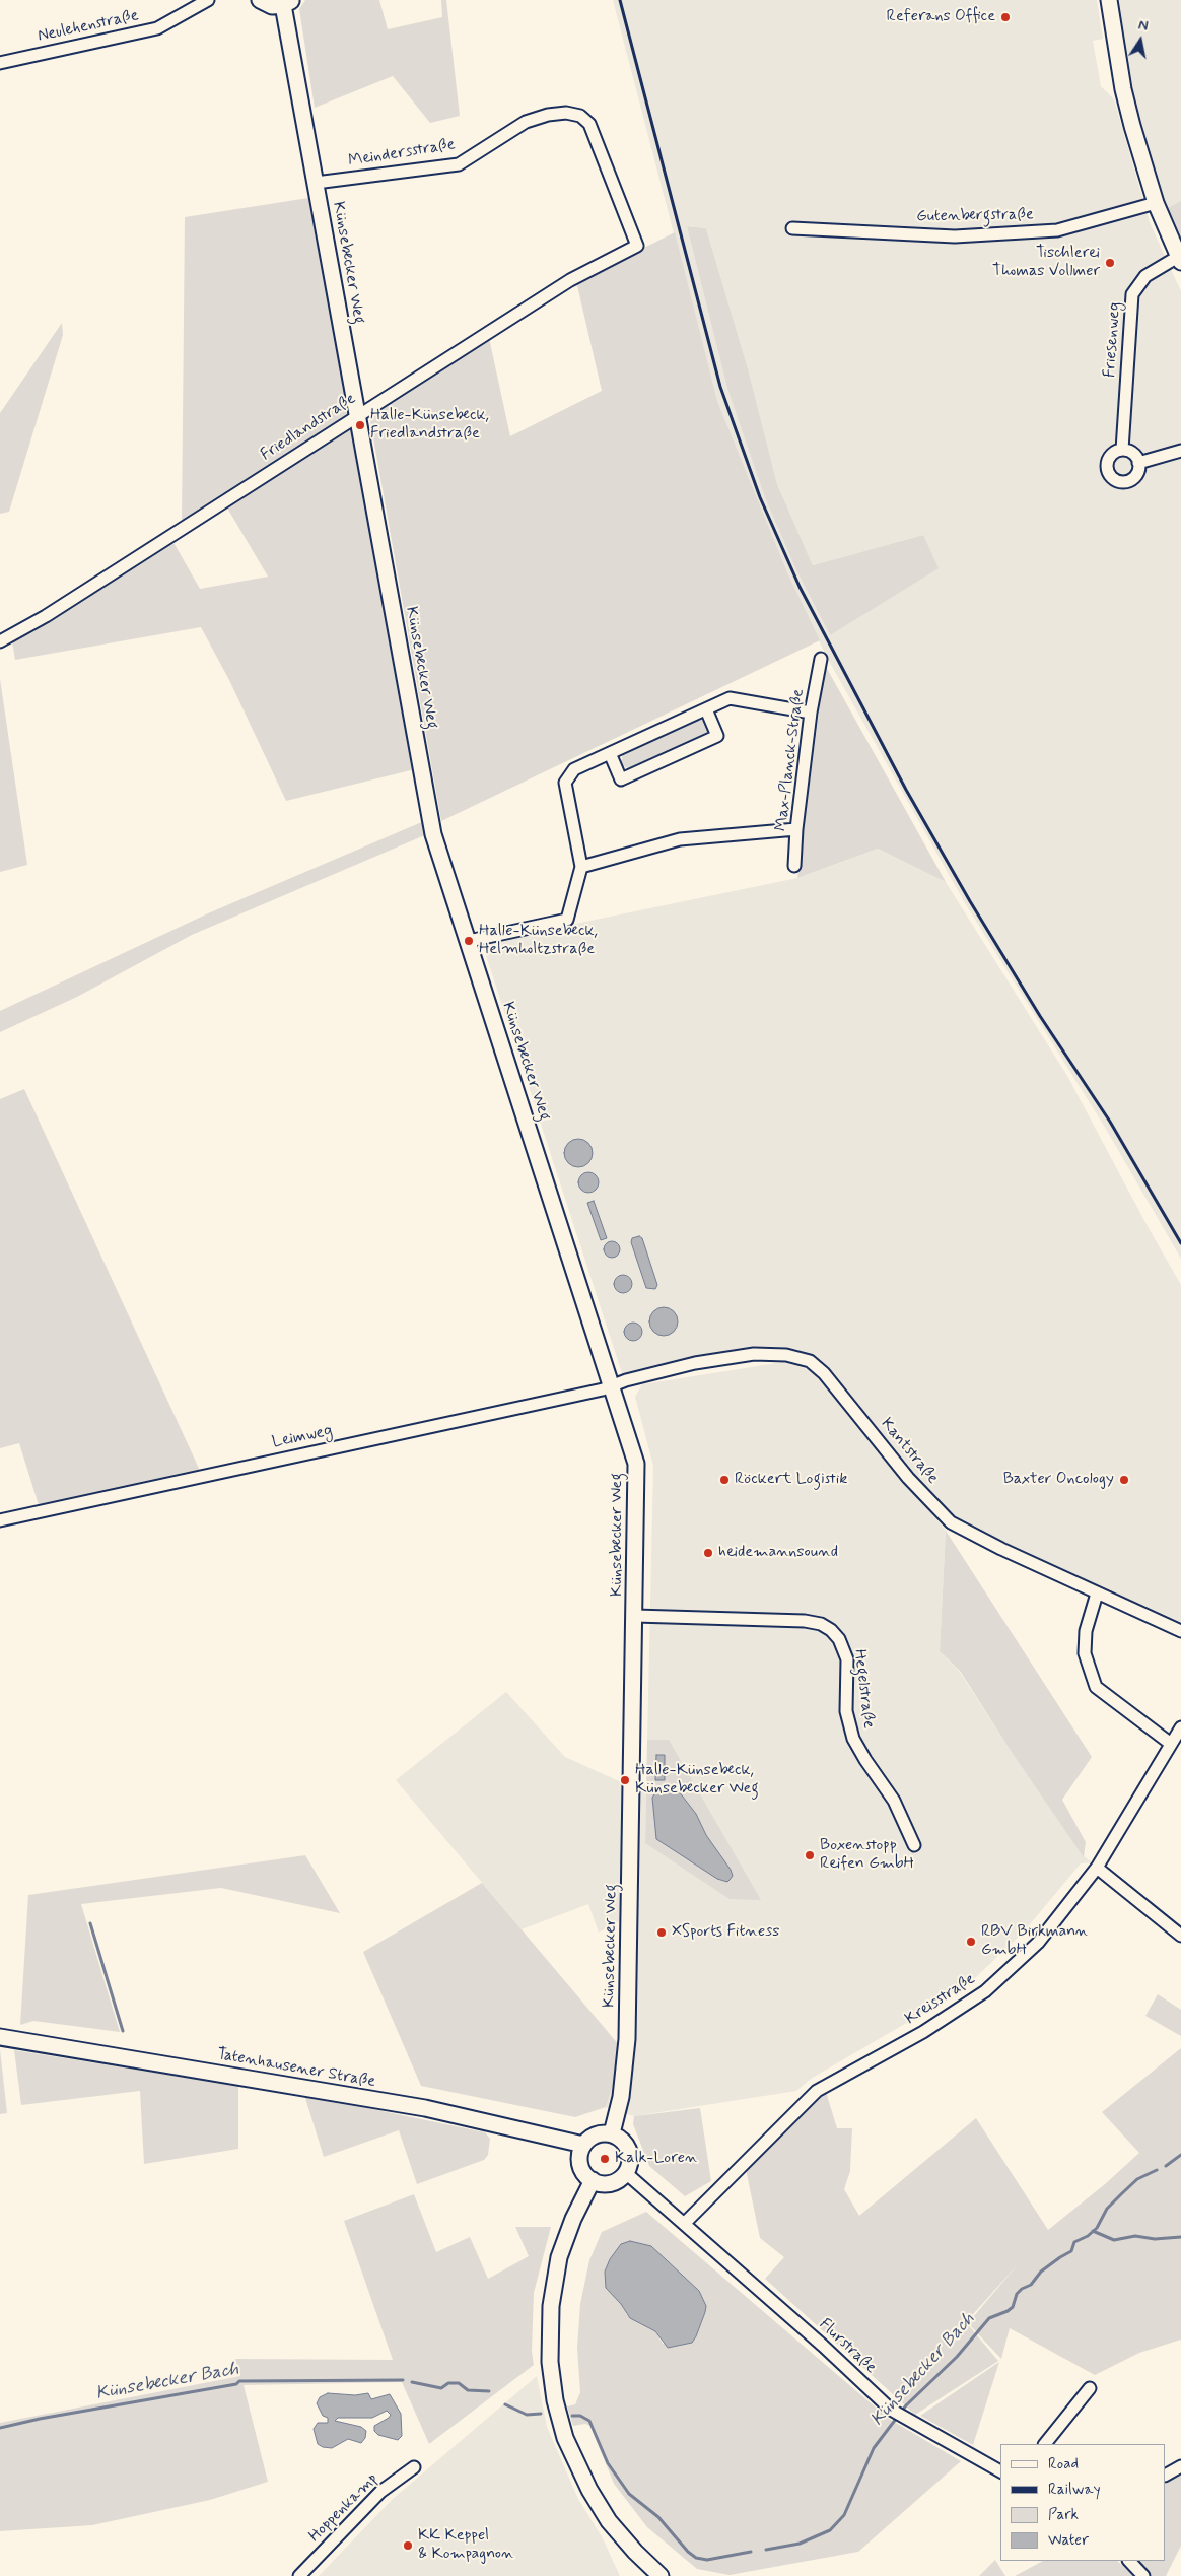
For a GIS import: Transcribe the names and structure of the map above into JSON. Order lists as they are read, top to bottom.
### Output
{
  "streets": {
    "street": [
      "Neulehenstraße",
      "Meindersstraße",
      "Gutenbergstraße",
      "Künsebecker Weg",
      "Friesenweg",
      "Friedlandstraße",
      "Max-Planck-Straße",
      "Leimweg",
      "Kantstraße",
      "Hegelstraße",
      "Kreisstraße",
      "Tatenhausener Straße",
      "Flurstraße",
      "Hoppenkamp"
    ]
  },
  "crossings": [
    ["Meindersstraße", "Künsebecker Weg"],
    ["Meindersstraße", "Friedlandstraße"],
    ["Künsebecker Weg", "Friedlandstraße"],
    ["Künsebecker Weg", "Leimweg"],
    ["Künsebecker Weg", "Kantstraße"],
    ["Künsebecker Weg", "Hegelstraße"],
    ["Künsebecker Weg", "Tatenhausener Straße"],
    ["Leimweg", "Kantstraße"],
    ["Kreisstraße", "Flurstraße"]
  ],
  "water": ["Künsebecker Bach"],
  "places": [
    "Referans Office",
    "Tischlerei Thomas Vollmer",
    "Halle-Künsebeck, Friedlandstraße",
    "Halle-Künsebeck, Helmholtzstraße",
    "Röckert Logistik",
    "Baxter Oncology",
    "heidemannsound",
    "Halle-Künsebeck, Künsebecker Weg",
    "Boxenstopp Reifen GmbH",
    "XSports Fitness",
    "RBV Birkmann GmbH",
    "Kalk-Loren",
    "KK Keppel & Kompagnon"
  ],
  "legend": [
    "Road",
    "Railway",
    "Park",
    "Water"
  ],
  "north": "top"
}
